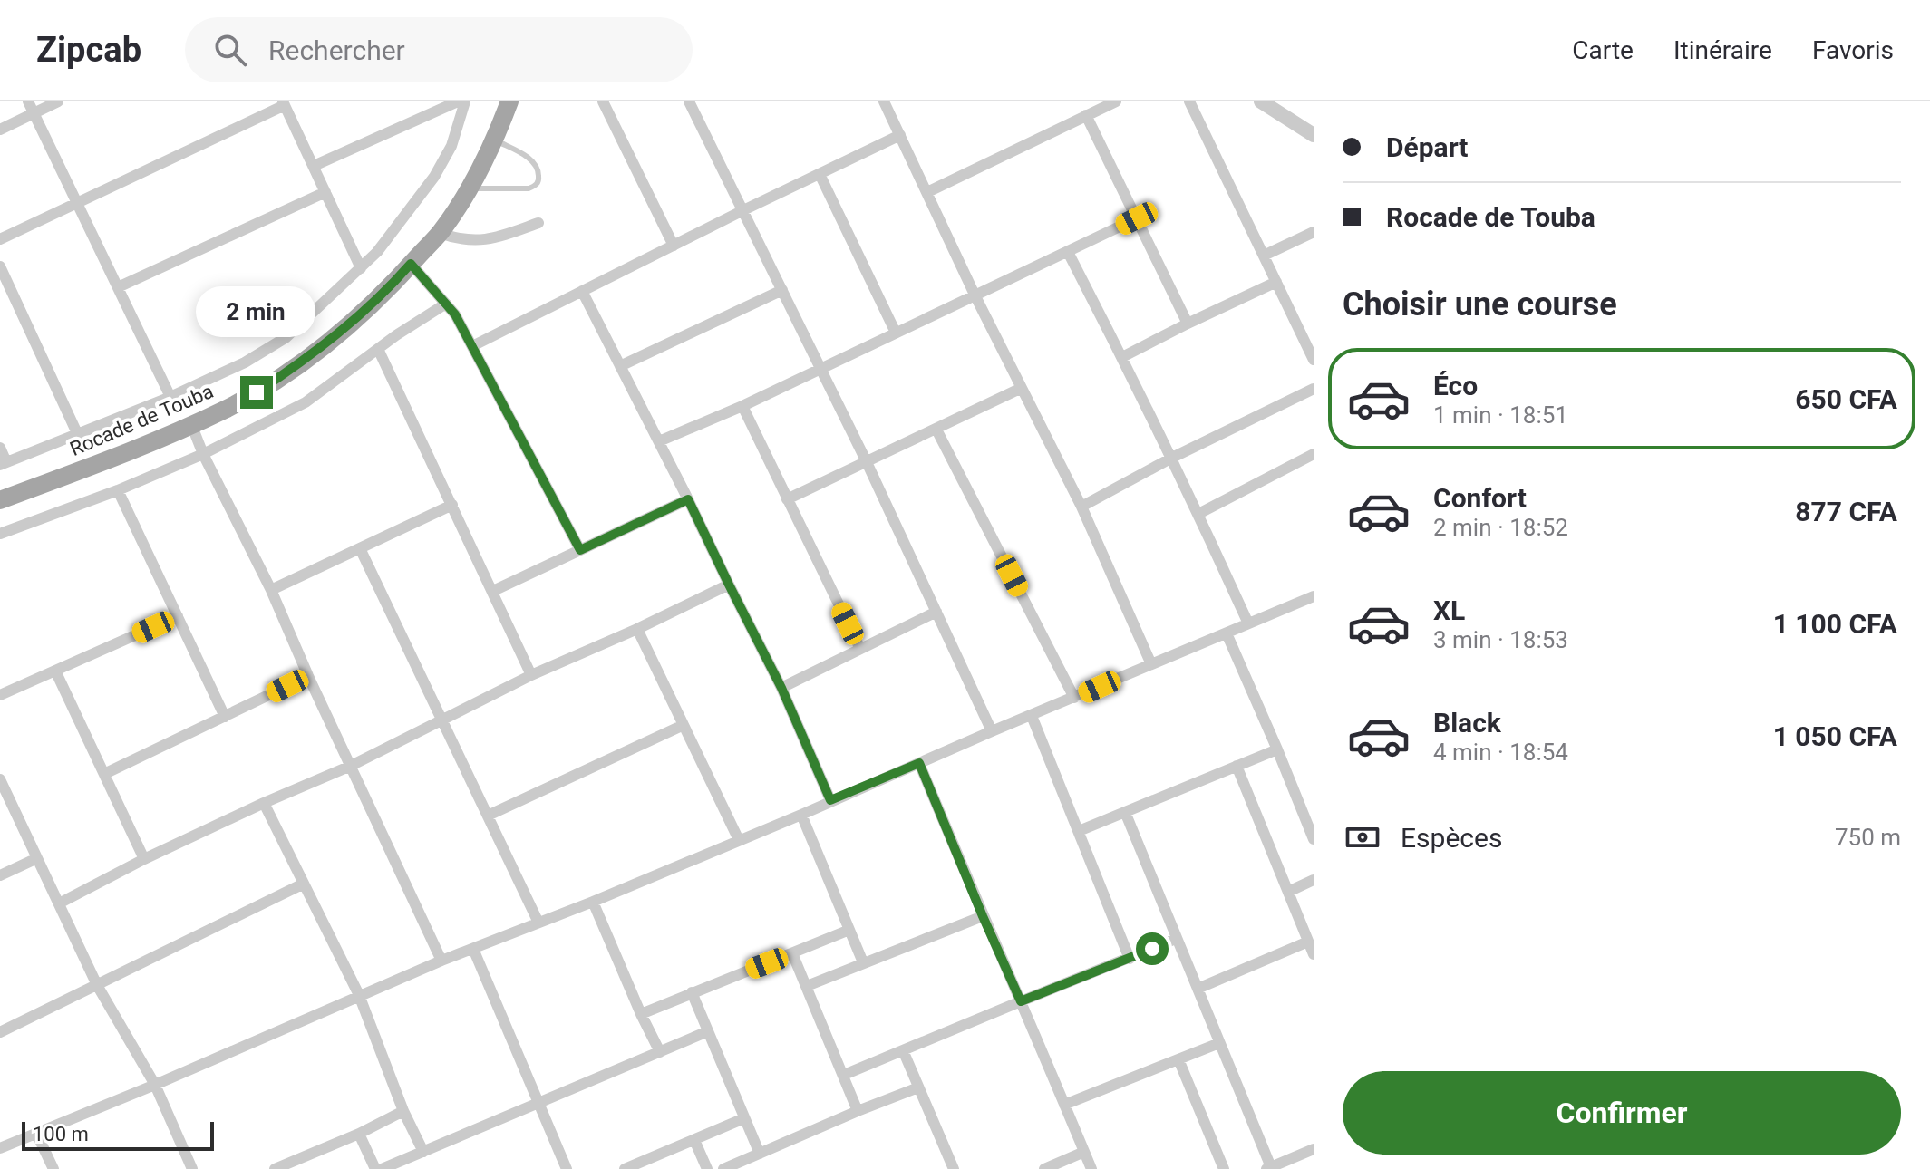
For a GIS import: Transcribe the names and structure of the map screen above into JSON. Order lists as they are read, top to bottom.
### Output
{
  "streets": {
    "main road": ["Rocade de Touba"]
  },
  "scale_bar": "100 m",
  "page": {
    "header": "Zipcab",
    "search": "Rechercher",
    "nav": ["Carte", "Itinéraire", "Favoris"],
    "banner": ["Départ", "Rocade de Touba"],
    "heading": "Choisir une course",
    "bubble": "2 min",
    "list": [
      {
        "name": "Éco",
        "note": "1 min · 18:51",
        "value": "650 CFA"
      },
      {
        "name": "Confort",
        "note": "2 min · 18:52",
        "value": "877 CFA"
      },
      {
        "name": "XL",
        "note": "3 min · 18:53",
        "value": "1 100 CFA"
      },
      {
        "name": "Black",
        "note": "4 min · 18:54",
        "value": "1 050 CFA"
      }
    ],
    "pay": ["Espèces", "750 m"],
    "buttons": "Confirmer",
    "scale": "100 m"
  }
}
